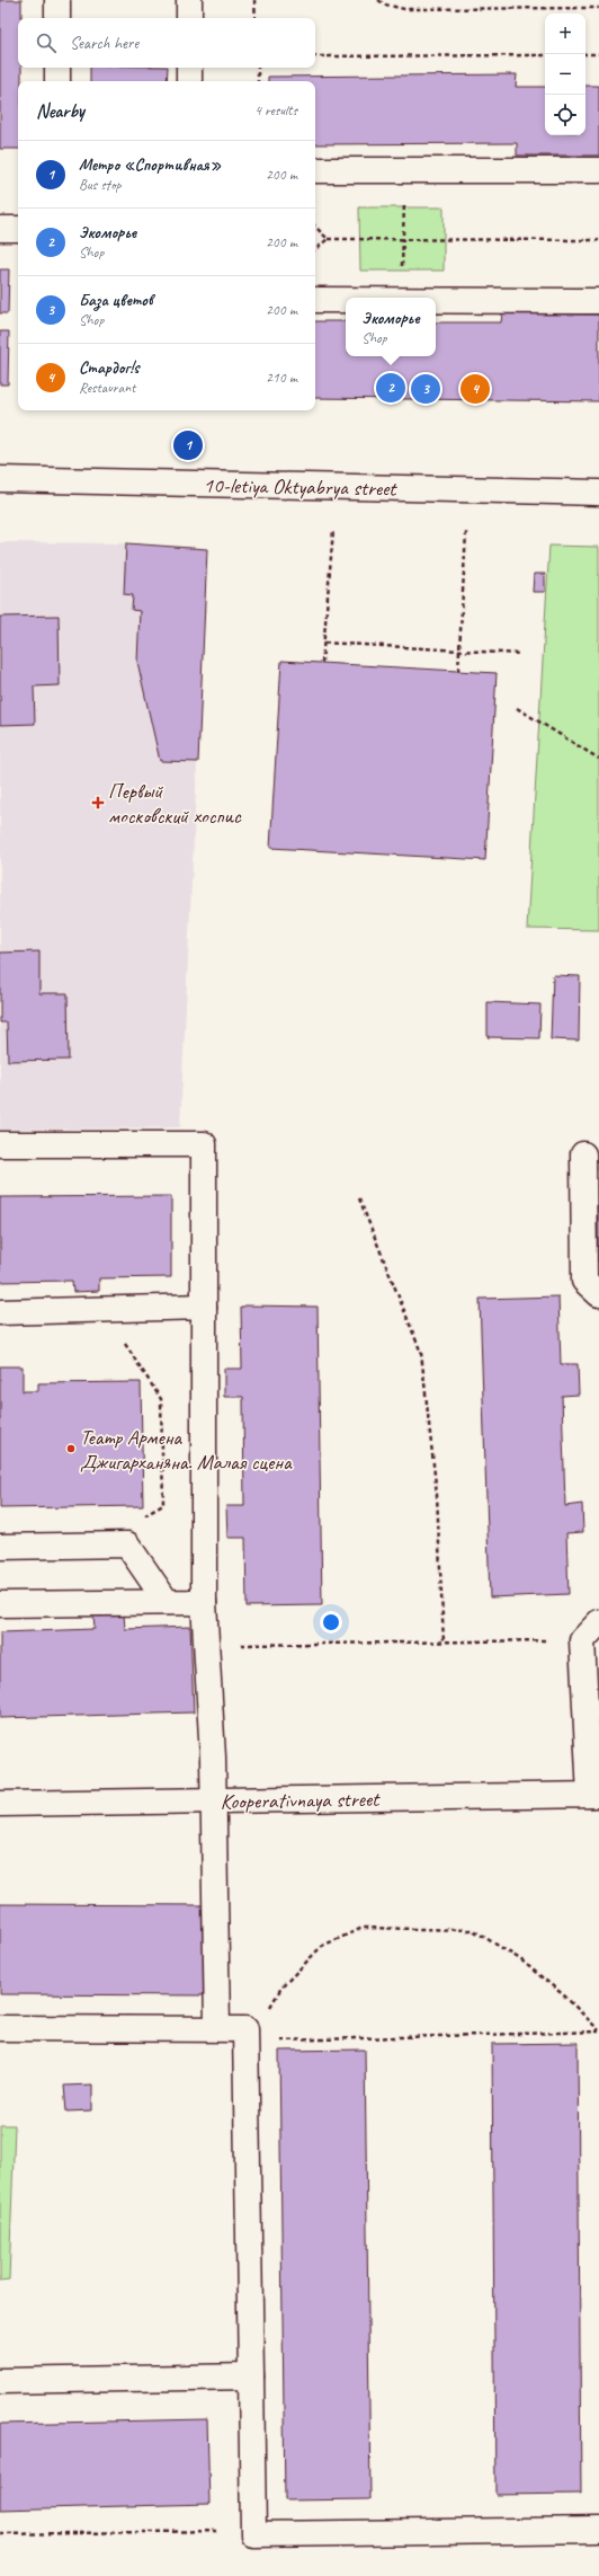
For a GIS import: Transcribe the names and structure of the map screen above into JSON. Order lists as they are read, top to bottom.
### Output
{
  "streets": {
    "street": ["10-letiya Oktyabrya street", "Kooperativnaya street"]
  },
  "places": {
    "health": ["Первый московский хоспис"],
    "other": ["Театр Армена Джигарханяна. Малая сцена"]
  },
  "page": {
    "map_buttons": ["+", "−"],
    "search": "Search here",
    "heading": ["Nearby", "4 results"],
    "list": [
      {
        "mark": "1",
        "name": "Метро «Спортивная»",
        "note": "Bus stop",
        "value": "200 m"
      },
      {
        "mark": "2",
        "name": "Экоморье",
        "note": "Shop",
        "value": "200 m"
      },
      {
        "mark": "3",
        "name": "База цветов",
        "note": "Shop",
        "value": "200 m"
      },
      {
        "mark": "4",
        "name": "Стардог!s",
        "note": "Restaurant",
        "value": "210 m"
      }
    ],
    "popup": ["Экоморье", "Shop"],
    "pins": [
      "2",
      "3",
      "4",
      "1"
    ]
  }
}
